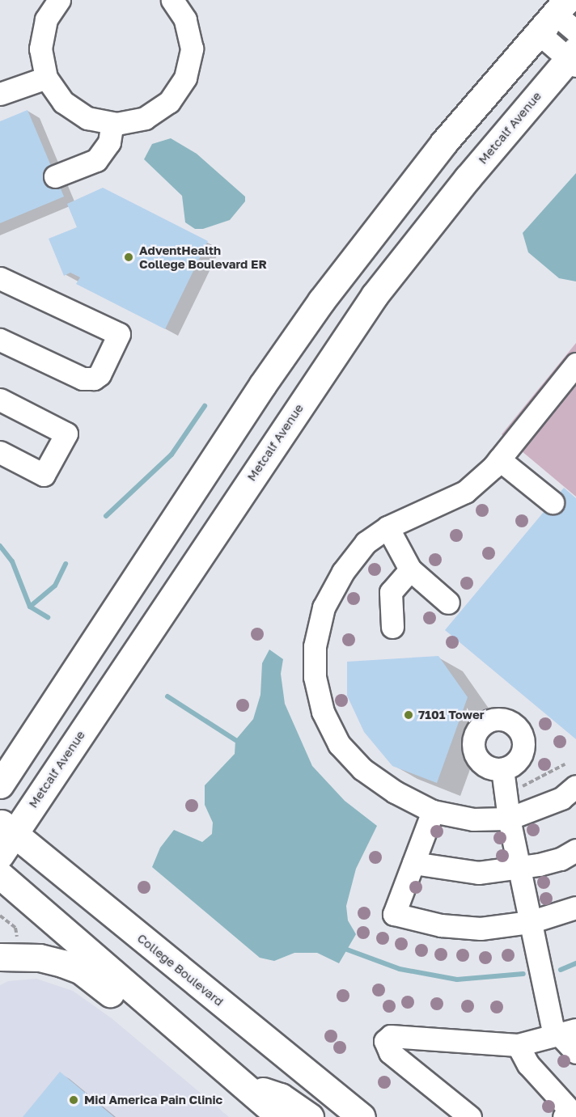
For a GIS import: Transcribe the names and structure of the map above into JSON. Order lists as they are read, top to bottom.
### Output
{
  "streets": {
    "main road": ["Metcalf Avenue", "College Boulevard"]
  },
  "crossings": [
    ["Metcalf Avenue", "College Boulevard"]
  ],
  "places": ["AdventHealth College Boulevard ER", "7101 Tower", "Mid America Pain Clinic"]
}
